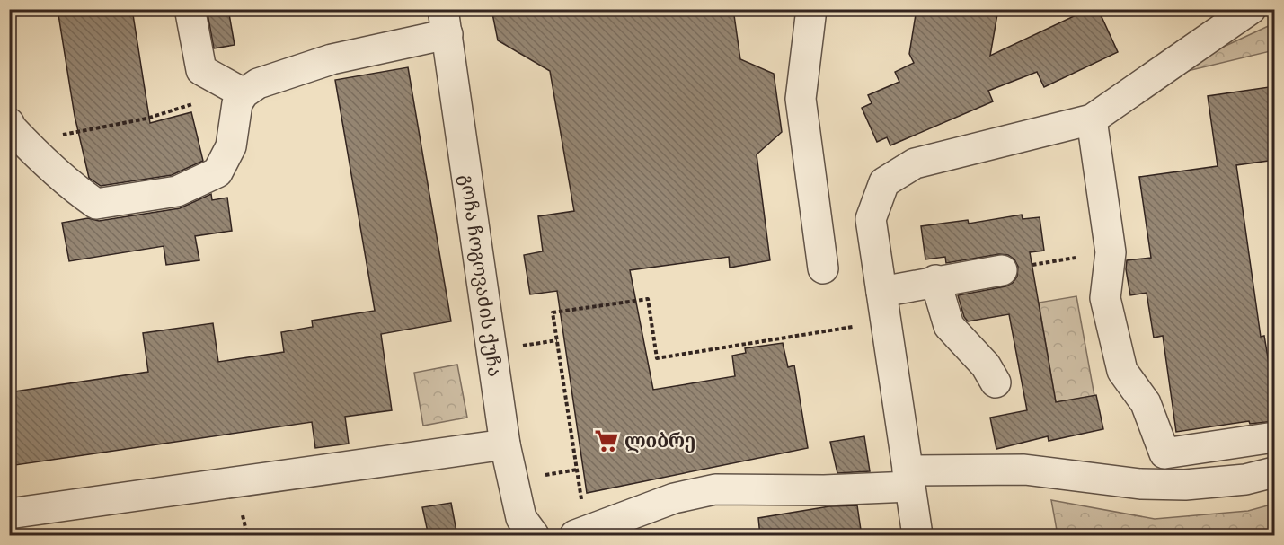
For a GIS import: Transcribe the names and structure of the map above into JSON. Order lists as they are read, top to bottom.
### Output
{
  "streets": {
    "street": ["გოჩა ჩოგოვაძის ქუჩა"]
  },
  "places": {
    "supermarket": ["ლიბრე"]
  }
}
